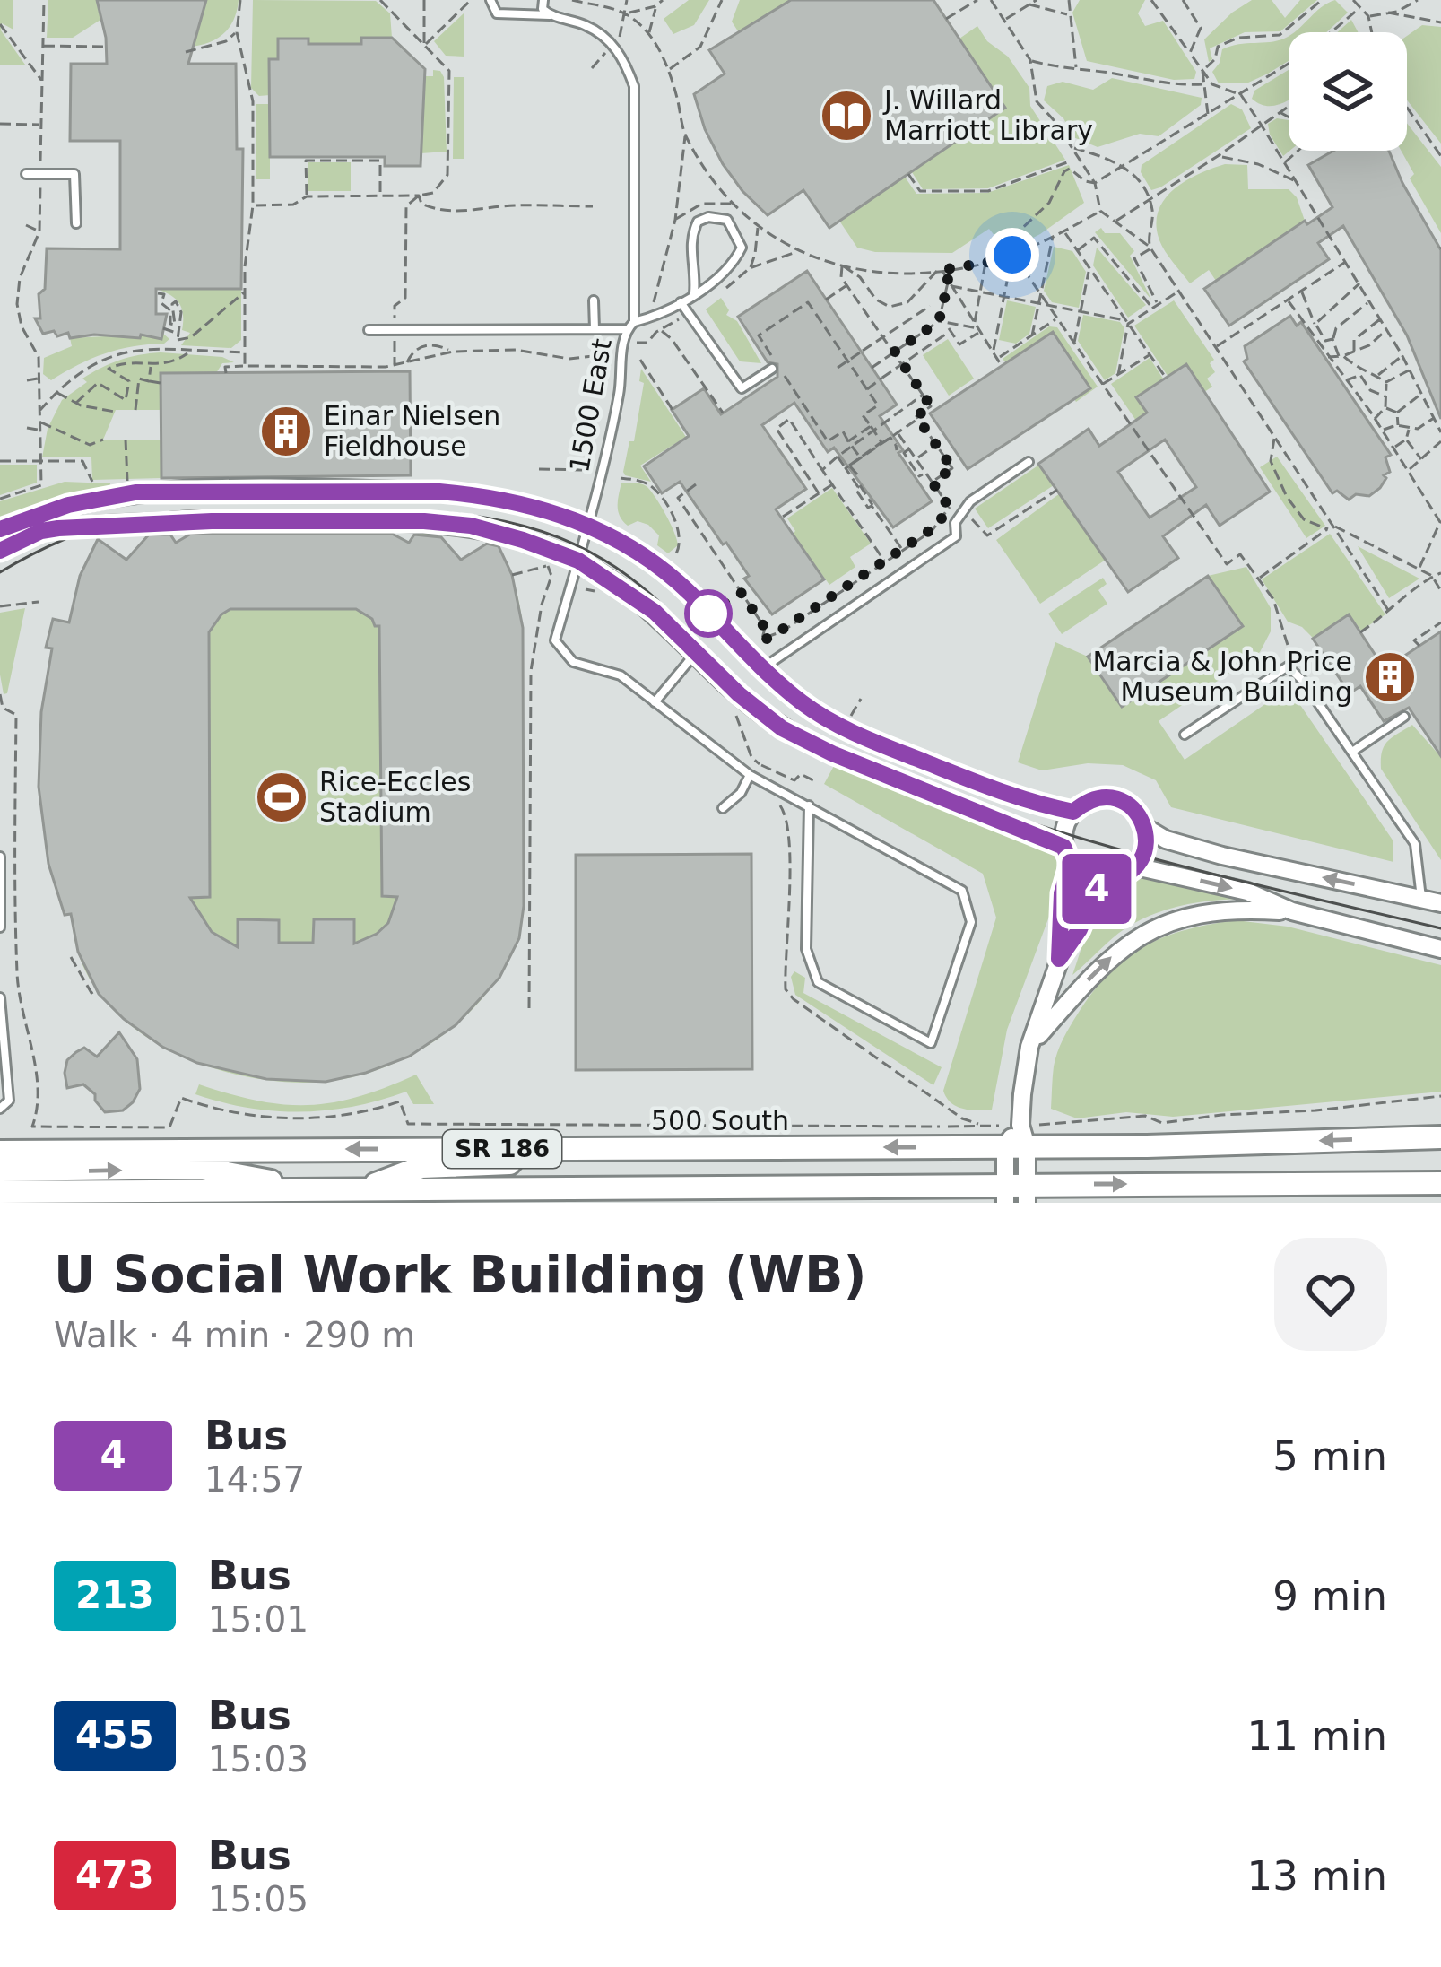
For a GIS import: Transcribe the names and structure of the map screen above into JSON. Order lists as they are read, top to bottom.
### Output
{
  "streets": {
    "main road": ["500 South", "SR 186"],
    "lane": ["1500 East"]
  },
  "places": {
    "library": ["J. Willard Marriott Library"],
    "building": ["Einar Nielsen Fieldhouse", "Marcia & John Price Museum Building"],
    "sports": ["Rice-Eccles Stadium"]
  },
  "lines": ["bus line 4"],
  "page": {
    "on_map": "4",
    "heading": ["U Social Work Building (WB)", "Walk · 4 min · 290 m"],
    "list": [
      {
        "mark": "4",
        "name": "Bus",
        "note": "14:57",
        "value": "5 min"
      },
      {
        "mark": "213",
        "name": "Bus",
        "note": "15:01",
        "value": "9 min"
      },
      {
        "mark": "455",
        "name": "Bus",
        "note": "15:03",
        "value": "11 min"
      },
      {
        "mark": "473",
        "name": "Bus",
        "note": "15:05",
        "value": "13 min"
      }
    ]
  }
}
